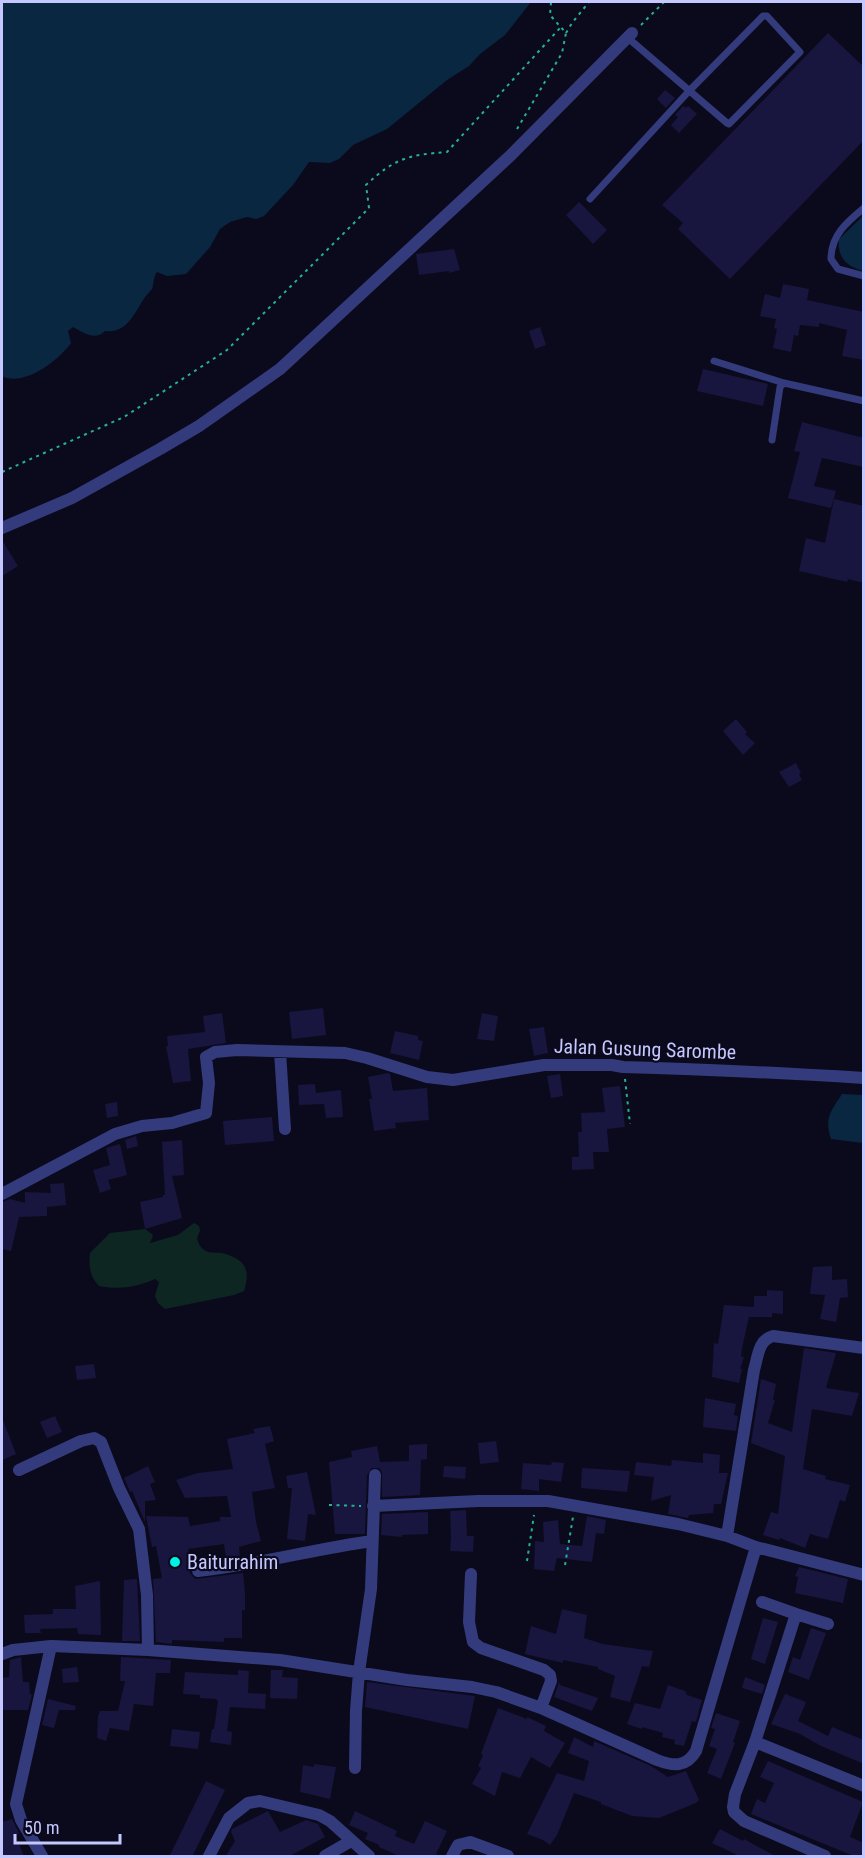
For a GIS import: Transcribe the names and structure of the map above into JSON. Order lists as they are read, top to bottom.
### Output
{
  "streets": {
    "street": ["Jalan Gusung Sarombe"]
  },
  "places": ["Baiturrahim"],
  "scale_bar": "50 m"
}
